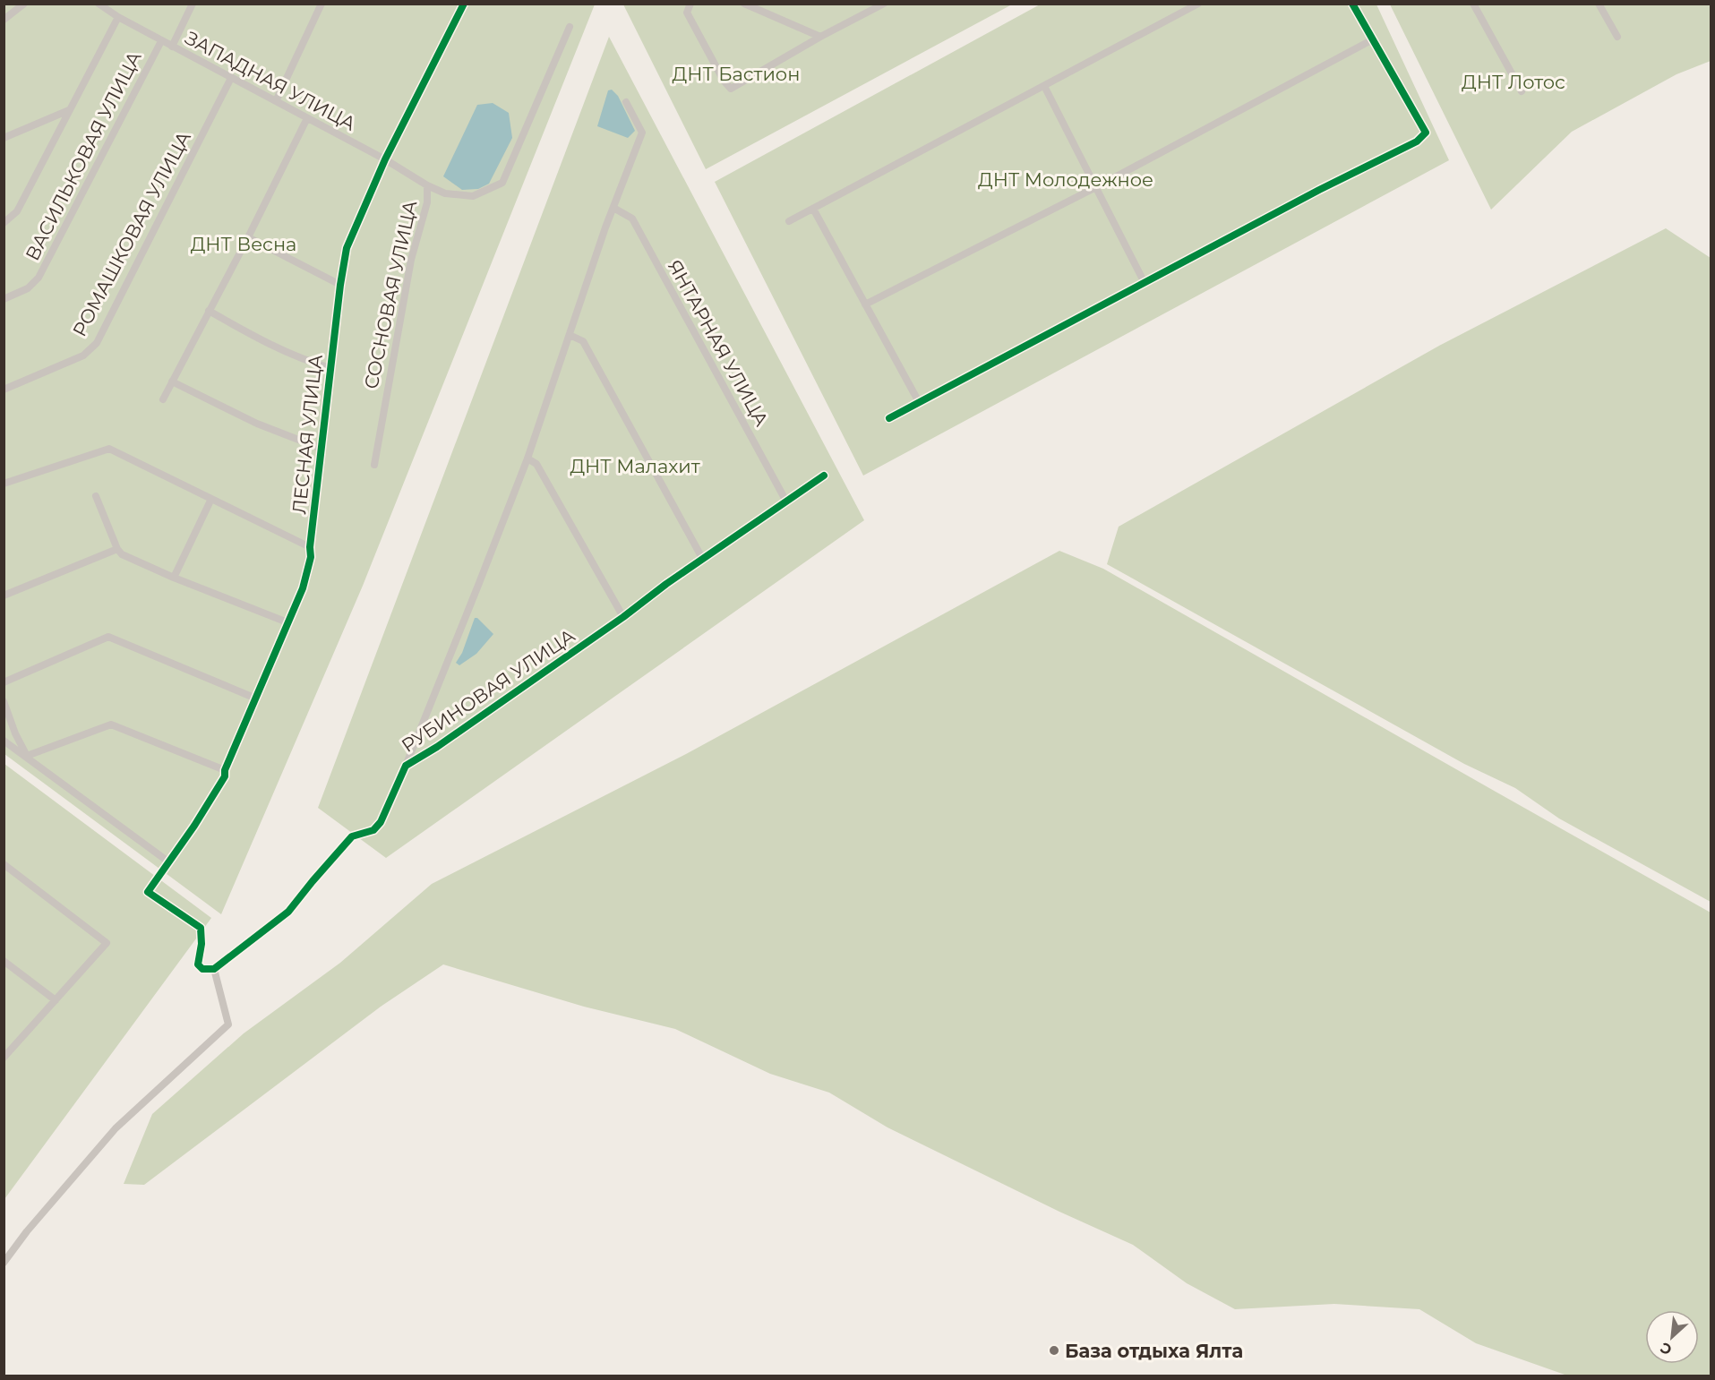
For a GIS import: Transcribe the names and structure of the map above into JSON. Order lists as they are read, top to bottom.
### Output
{
  "streets": {
    "street": [
      "ЗАПАДНАЯ УЛИЦА",
      "ВАСИЛЬКОВАЯ УЛИЦА",
      "РОМАШКОВАЯ УЛИЦА",
      "СОСНОВАЯ УЛИЦА",
      "ЯНТАРНАЯ УЛИЦА",
      "ЛЕСНАЯ УЛИЦА",
      "РУБИНОВАЯ УЛИЦА"
    ]
  },
  "crossings": [
    ["ЗАПАДНАЯ УЛИЦА", "ВАСИЛЬКОВАЯ УЛИЦА"],
    ["ЗАПАДНАЯ УЛИЦА", "РОМАШКОВАЯ УЛИЦА"],
    ["ЗАПАДНАЯ УЛИЦА", "СОСНОВАЯ УЛИЦА"],
    ["ЗАПАДНАЯ УЛИЦА", "ЛЕСНАЯ УЛИЦА"],
    ["ЯНТАРНАЯ УЛИЦА", "РУБИНОВАЯ УЛИЦА"],
    ["ЛЕСНАЯ УЛИЦА", "РУБИНОВАЯ УЛИЦА"]
  ],
  "parks": [
    "ДНТ Бастион",
    "ДНТ Лотос",
    "ДНТ Молодежное",
    "ДНТ Весна",
    "ДНТ Малахит"
  ],
  "places": ["База отдыха Ялта"],
  "north": "bottom left"
}
